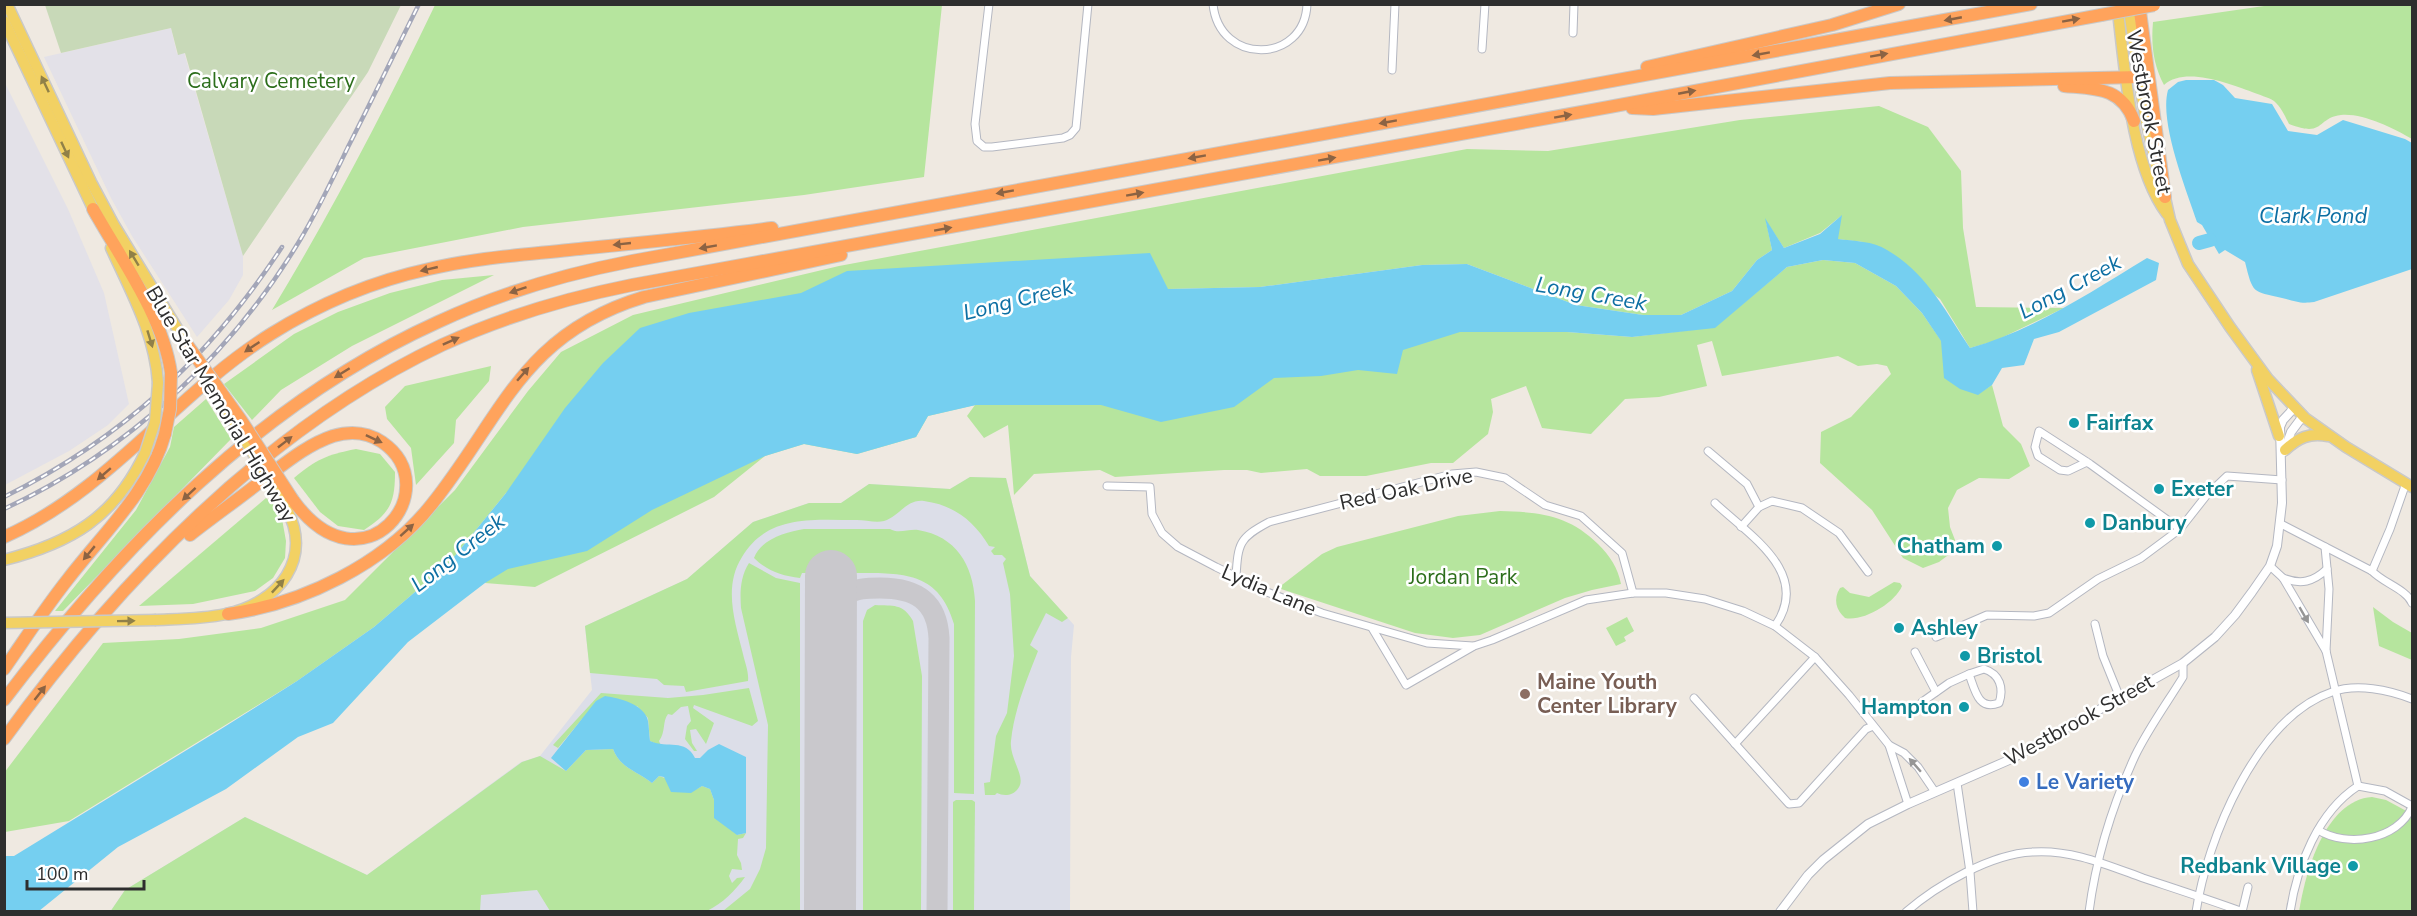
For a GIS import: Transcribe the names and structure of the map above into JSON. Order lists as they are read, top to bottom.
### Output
{
  "streets": {
    "main road": ["Westbrook Street", "Blue Star Memorial Highway"],
    "street": ["Red Oak Drive", "Lydia Lane"]
  },
  "crossings": [
    ["Red Oak Drive", "Lydia Lane"]
  ],
  "water": ["Clark Pond", "Long Creek"],
  "parks": ["Calvary Cemetery", "Jordan Park"],
  "places": [
    "Fairfax",
    "Exeter",
    "Danbury",
    "Chatham",
    "Ashley",
    "Bristol",
    "Maine Youth Center Library",
    "Hampton",
    "Le Variety",
    "Redbank Village"
  ],
  "scale_bar": "100 m"
}
